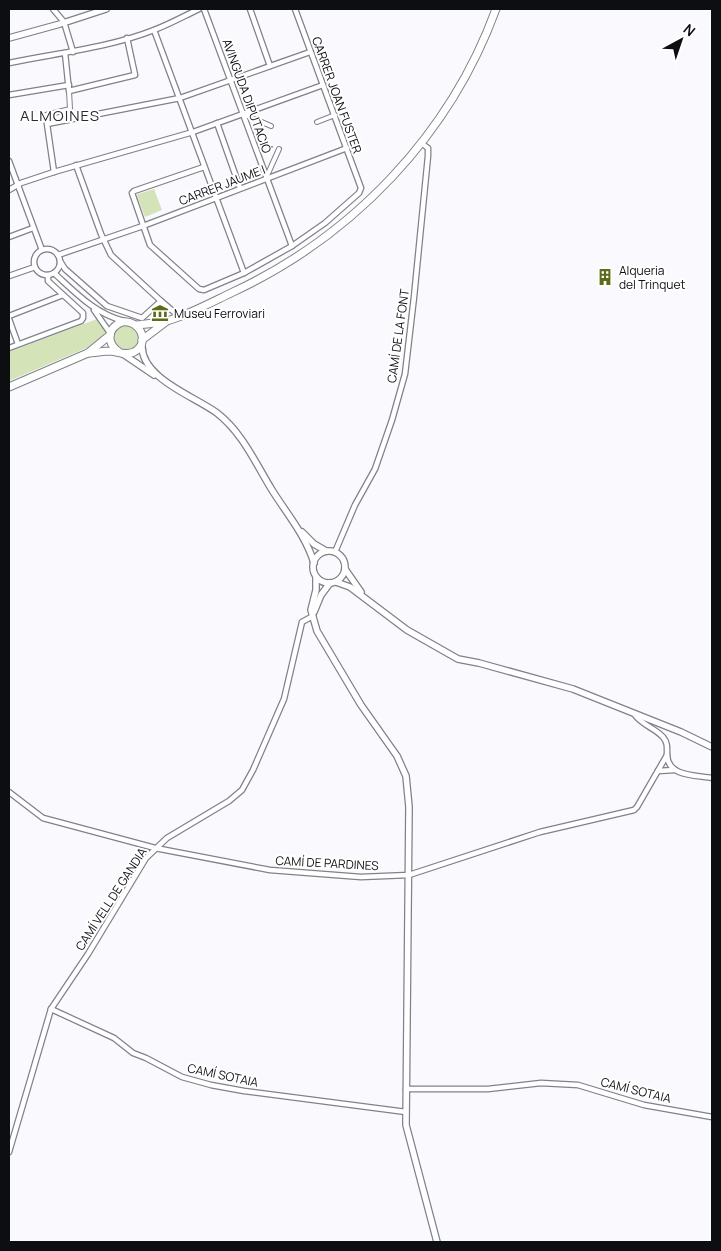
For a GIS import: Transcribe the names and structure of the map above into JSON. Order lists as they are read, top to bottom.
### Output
{
  "streets": {
    "street": [
      "CARRER JOAN FUSTER",
      "AVINGUDA DIPUTACIÓ",
      "CARRER JAUME I",
      "CAMÍ DE LA FONT",
      "CAMÍ DE PARDINES",
      "CAMÍ VELL DE GANDIA",
      "CAMÍ SOTAIA"
    ]
  },
  "crossings": [
    ["CARRER JOAN FUSTER", "AVINGUDA DIPUTACIÓ"],
    ["CARRER JOAN FUSTER", "CARRER JAUME I"],
    ["AVINGUDA DIPUTACIÓ", "CARRER JAUME I"],
    ["CAMÍ DE PARDINES", "CAMÍ VELL DE GANDIA"],
    ["CAMÍ VELL DE GANDIA", "CAMÍ SOTAIA"]
  ],
  "districts": ["ALMOINES"],
  "places": {
    "building": ["Alqueria del Trinquet"],
    "museum": ["Museu Ferroviari"]
  },
  "north": "top right"
}
